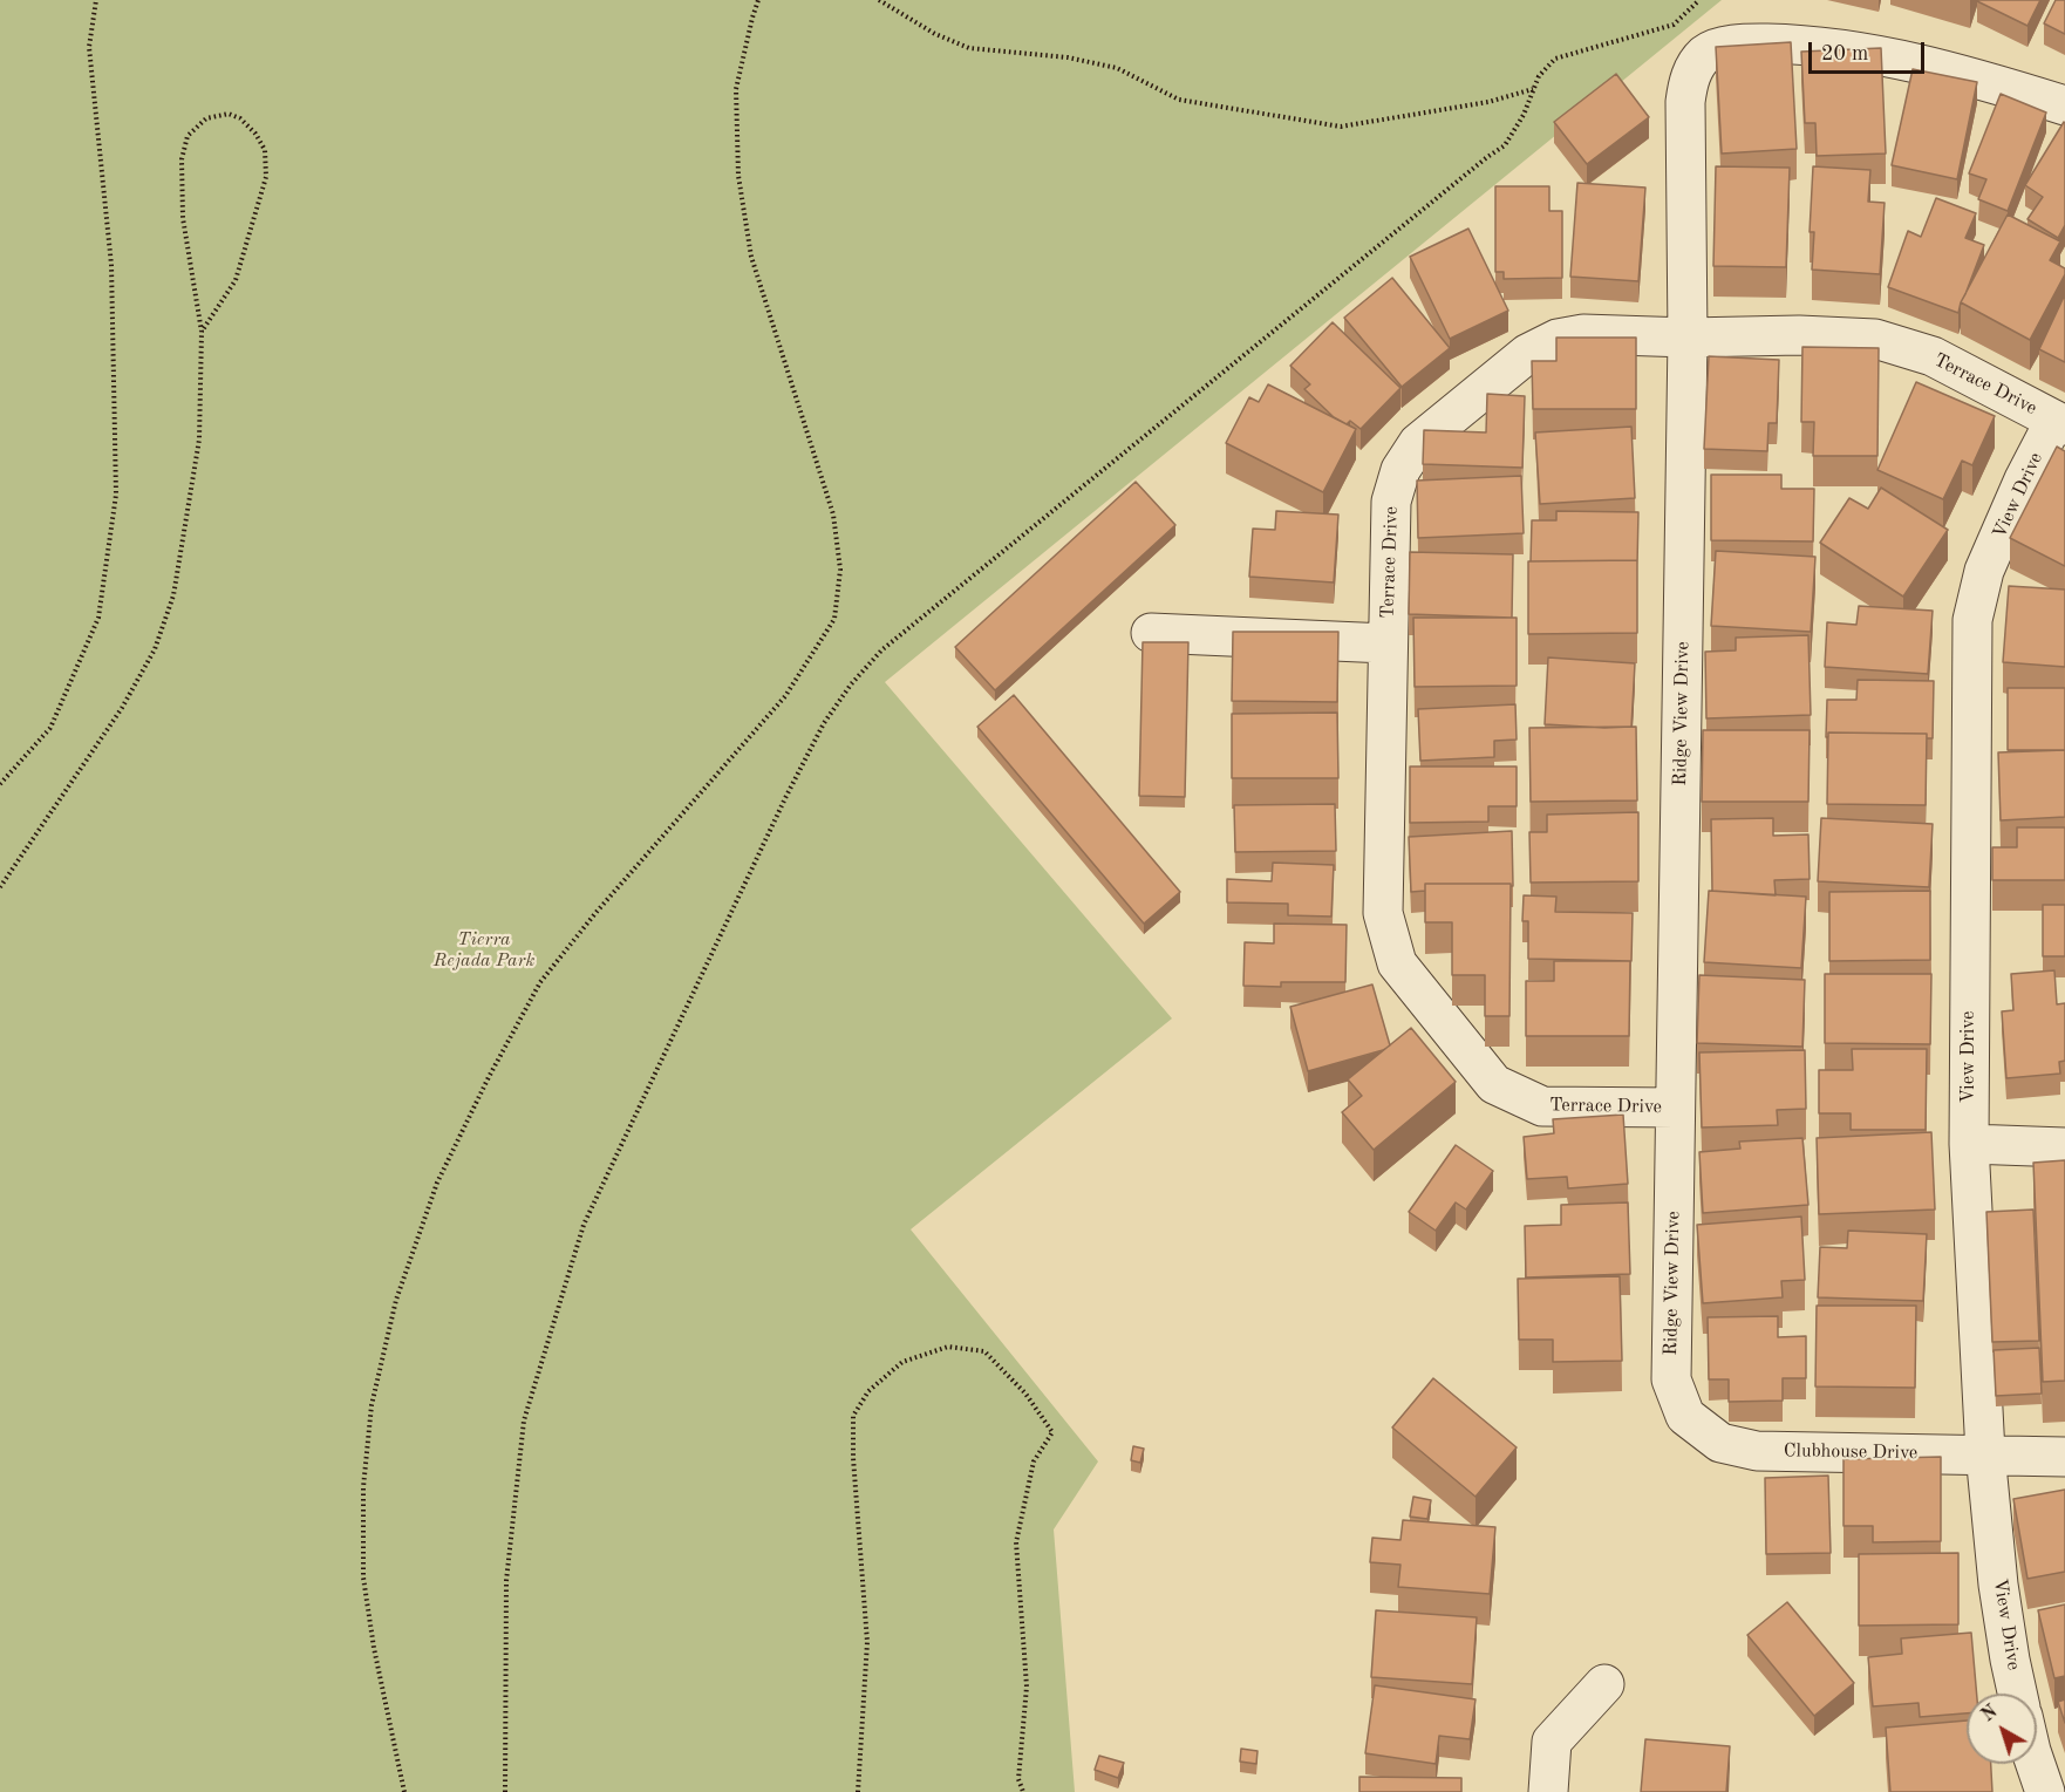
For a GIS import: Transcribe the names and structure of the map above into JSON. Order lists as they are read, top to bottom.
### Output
{
  "streets": {
    "street": [
      "Terrace Drive",
      "View Drive",
      "Ridge View Drive",
      "Clubhouse Drive"
    ]
  },
  "crossings": [
    ["Terrace Drive", "View Drive"],
    ["Terrace Drive", "Ridge View Drive"],
    ["View Drive", "Clubhouse Drive"],
    ["Ridge View Drive", "Clubhouse Drive"]
  ],
  "parks": ["Tierra Rejada Park"],
  "scale_bar": "20 m",
  "north": "top left"
}
